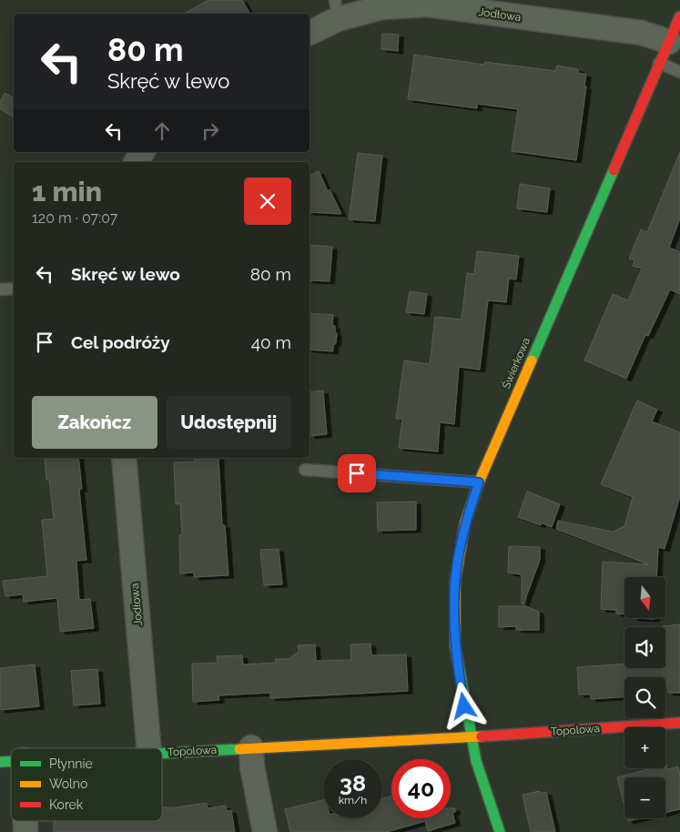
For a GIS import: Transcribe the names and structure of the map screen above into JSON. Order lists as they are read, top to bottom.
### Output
{
  "streets": {
    "street": ["Jodłowa", "Świerkowa", "Topolowa"]
  },
  "crossings": [
    ["Jodłowa", "Świerkowa"],
    ["Świerkowa", "Topolowa"]
  ],
  "legend": ["Płynnie", "Wolno", "Korek"],
  "north": "bottom",
  "page": {
    "turn": ["80 m", "Skręć w lewo"],
    "heading": ["1 min", "120 m · 07:07"],
    "list": [
      {
        "name": "Skręć w lewo",
        "value": "80 m"
      },
      {
        "name": "Cel podróży",
        "value": "40 m"
      }
    ],
    "buttons": ["Zakończ", "Udostępnij"],
    "map_buttons": ["+", "−"],
    "speed": "38 km/h",
    "limit": "40"
  }
}
